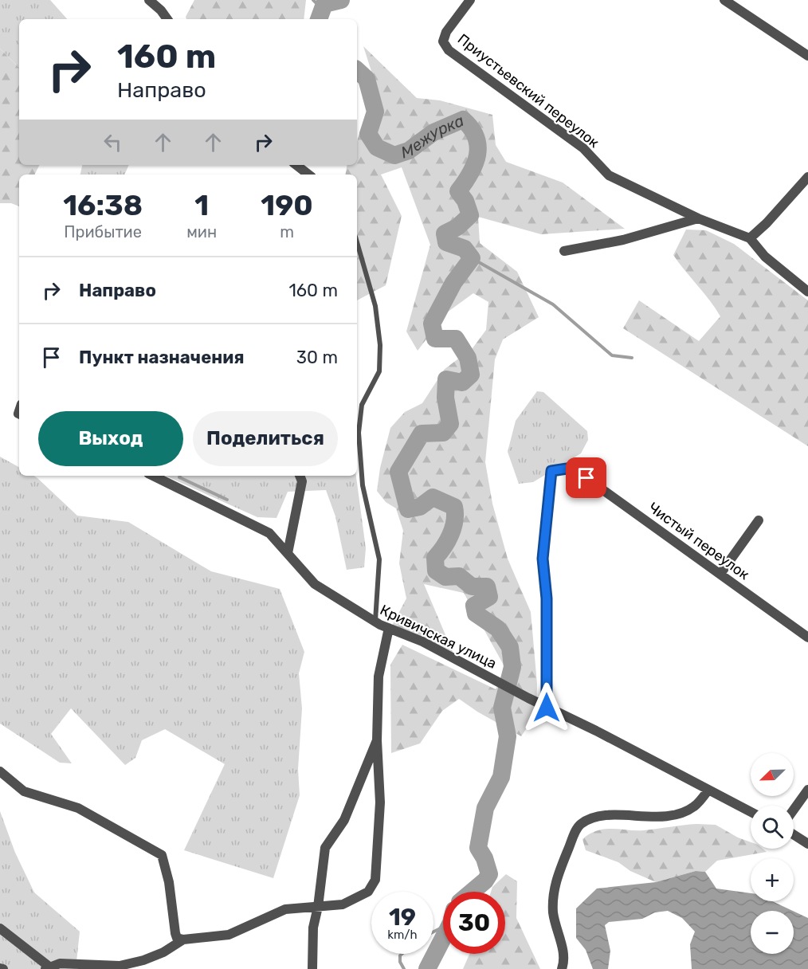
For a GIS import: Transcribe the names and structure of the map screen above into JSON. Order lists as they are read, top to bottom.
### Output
{
  "streets": {
    "street": ["Приустьевский переулок", "Чистый переулок", "Кривичская улица"]
  },
  "crossings": [
    ["Чистый переулок", "Кривичская улица"]
  ],
  "water": ["Межурка"],
  "north": "bottom left",
  "page": {
    "turn": ["160 m", "Направо"],
    "eta": [
      "16:38",
      "Прибытие",
      "1",
      "мин",
      "190",
      "m"
    ],
    "list": [
      {
        "name": "Направо",
        "value": "160 m"
      },
      {
        "name": "Пункт назначения",
        "value": "30 m"
      }
    ],
    "buttons": ["Выход", "Поделиться"],
    "map_buttons": ["+", "−"],
    "speed": "19 km/h",
    "limit": "30"
  }
}
